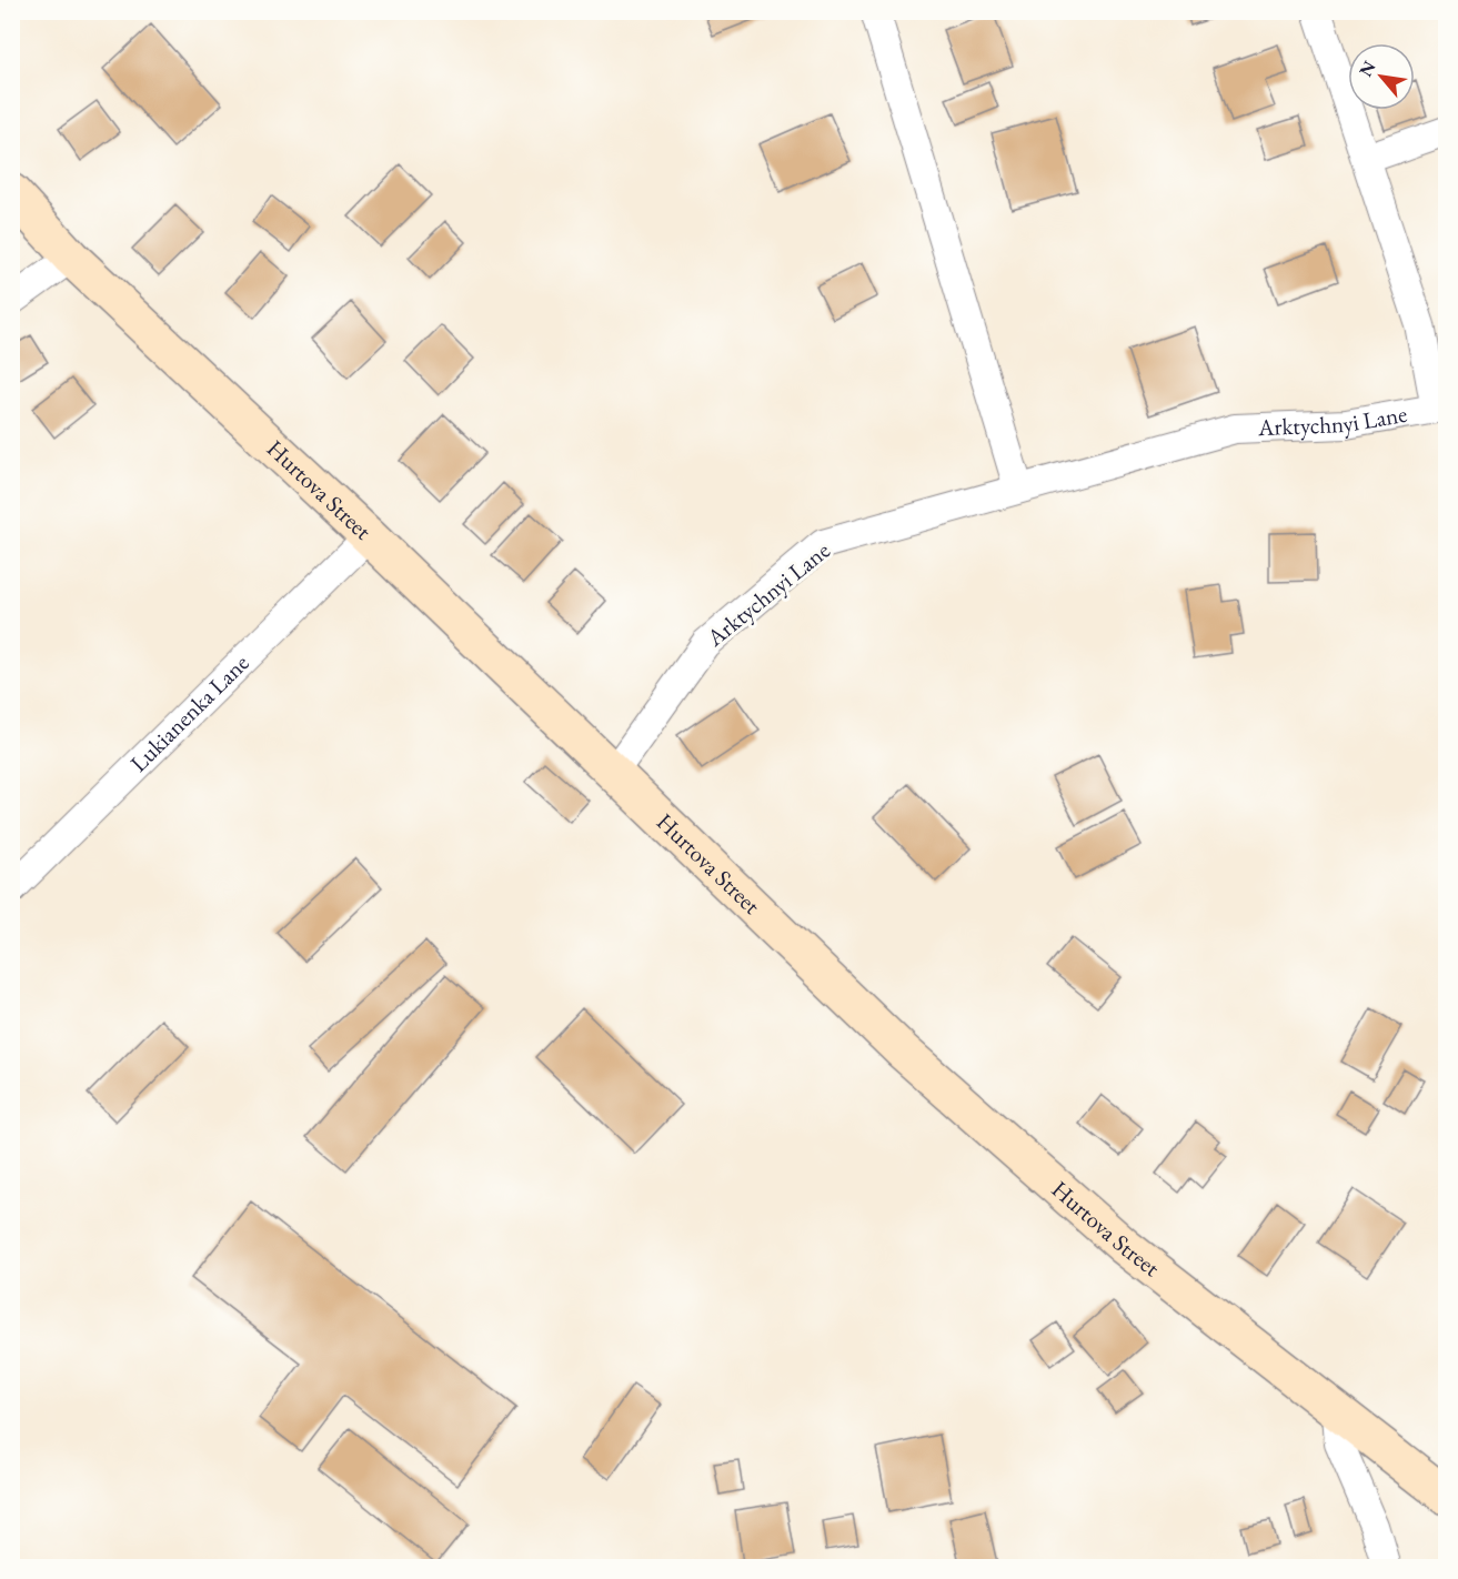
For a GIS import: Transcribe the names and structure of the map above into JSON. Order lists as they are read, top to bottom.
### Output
{
  "streets": {
    "street": ["Arktychnyi Lane", "Hurtova Street", "Lukianenka Lane"]
  },
  "crossings": [
    ["Arktychnyi Lane", "Hurtova Street"],
    ["Hurtova Street", "Lukianenka Lane"]
  ],
  "north": "top left"
}
